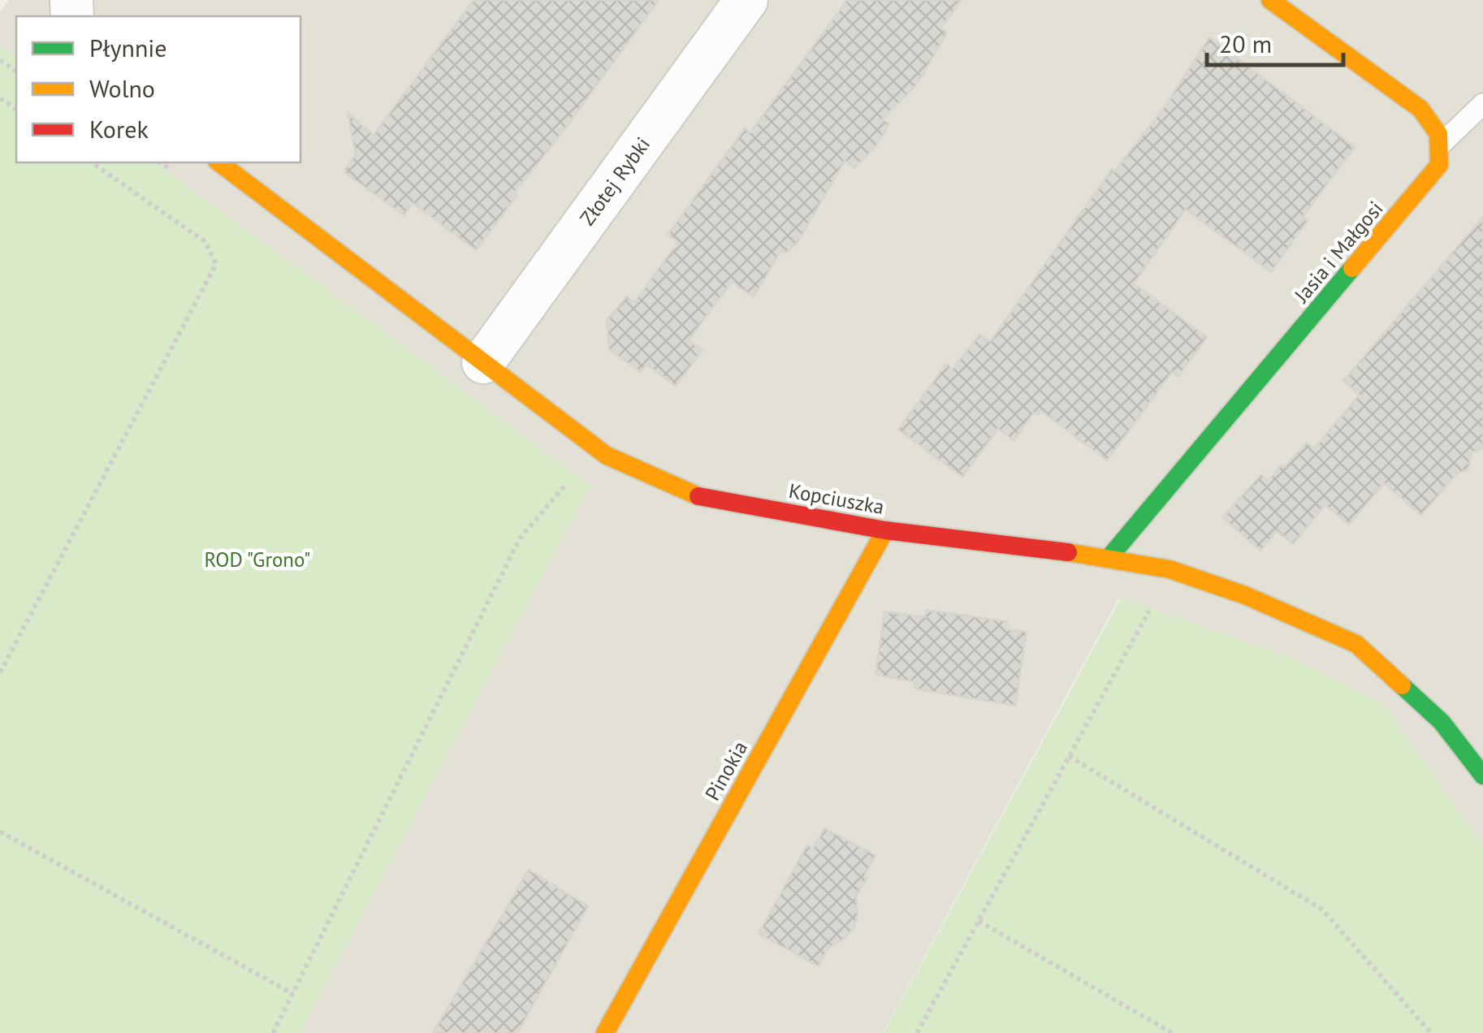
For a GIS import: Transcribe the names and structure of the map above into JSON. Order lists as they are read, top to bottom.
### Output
{
  "streets": {
    "street": [
      "Złotej Rybki",
      "Jasia i Małgosi",
      "Kopciuszka",
      "Pinokia"
    ]
  },
  "crossings": [
    ["Złotej Rybki", "Kopciuszka"],
    ["Jasia i Małgosi", "Kopciuszka"],
    ["Kopciuszka", "Pinokia"]
  ],
  "parks": ["ROD \"Grono\""],
  "legend": ["Płynnie", "Wolno", "Korek"],
  "scale_bar": "20 m"
}
